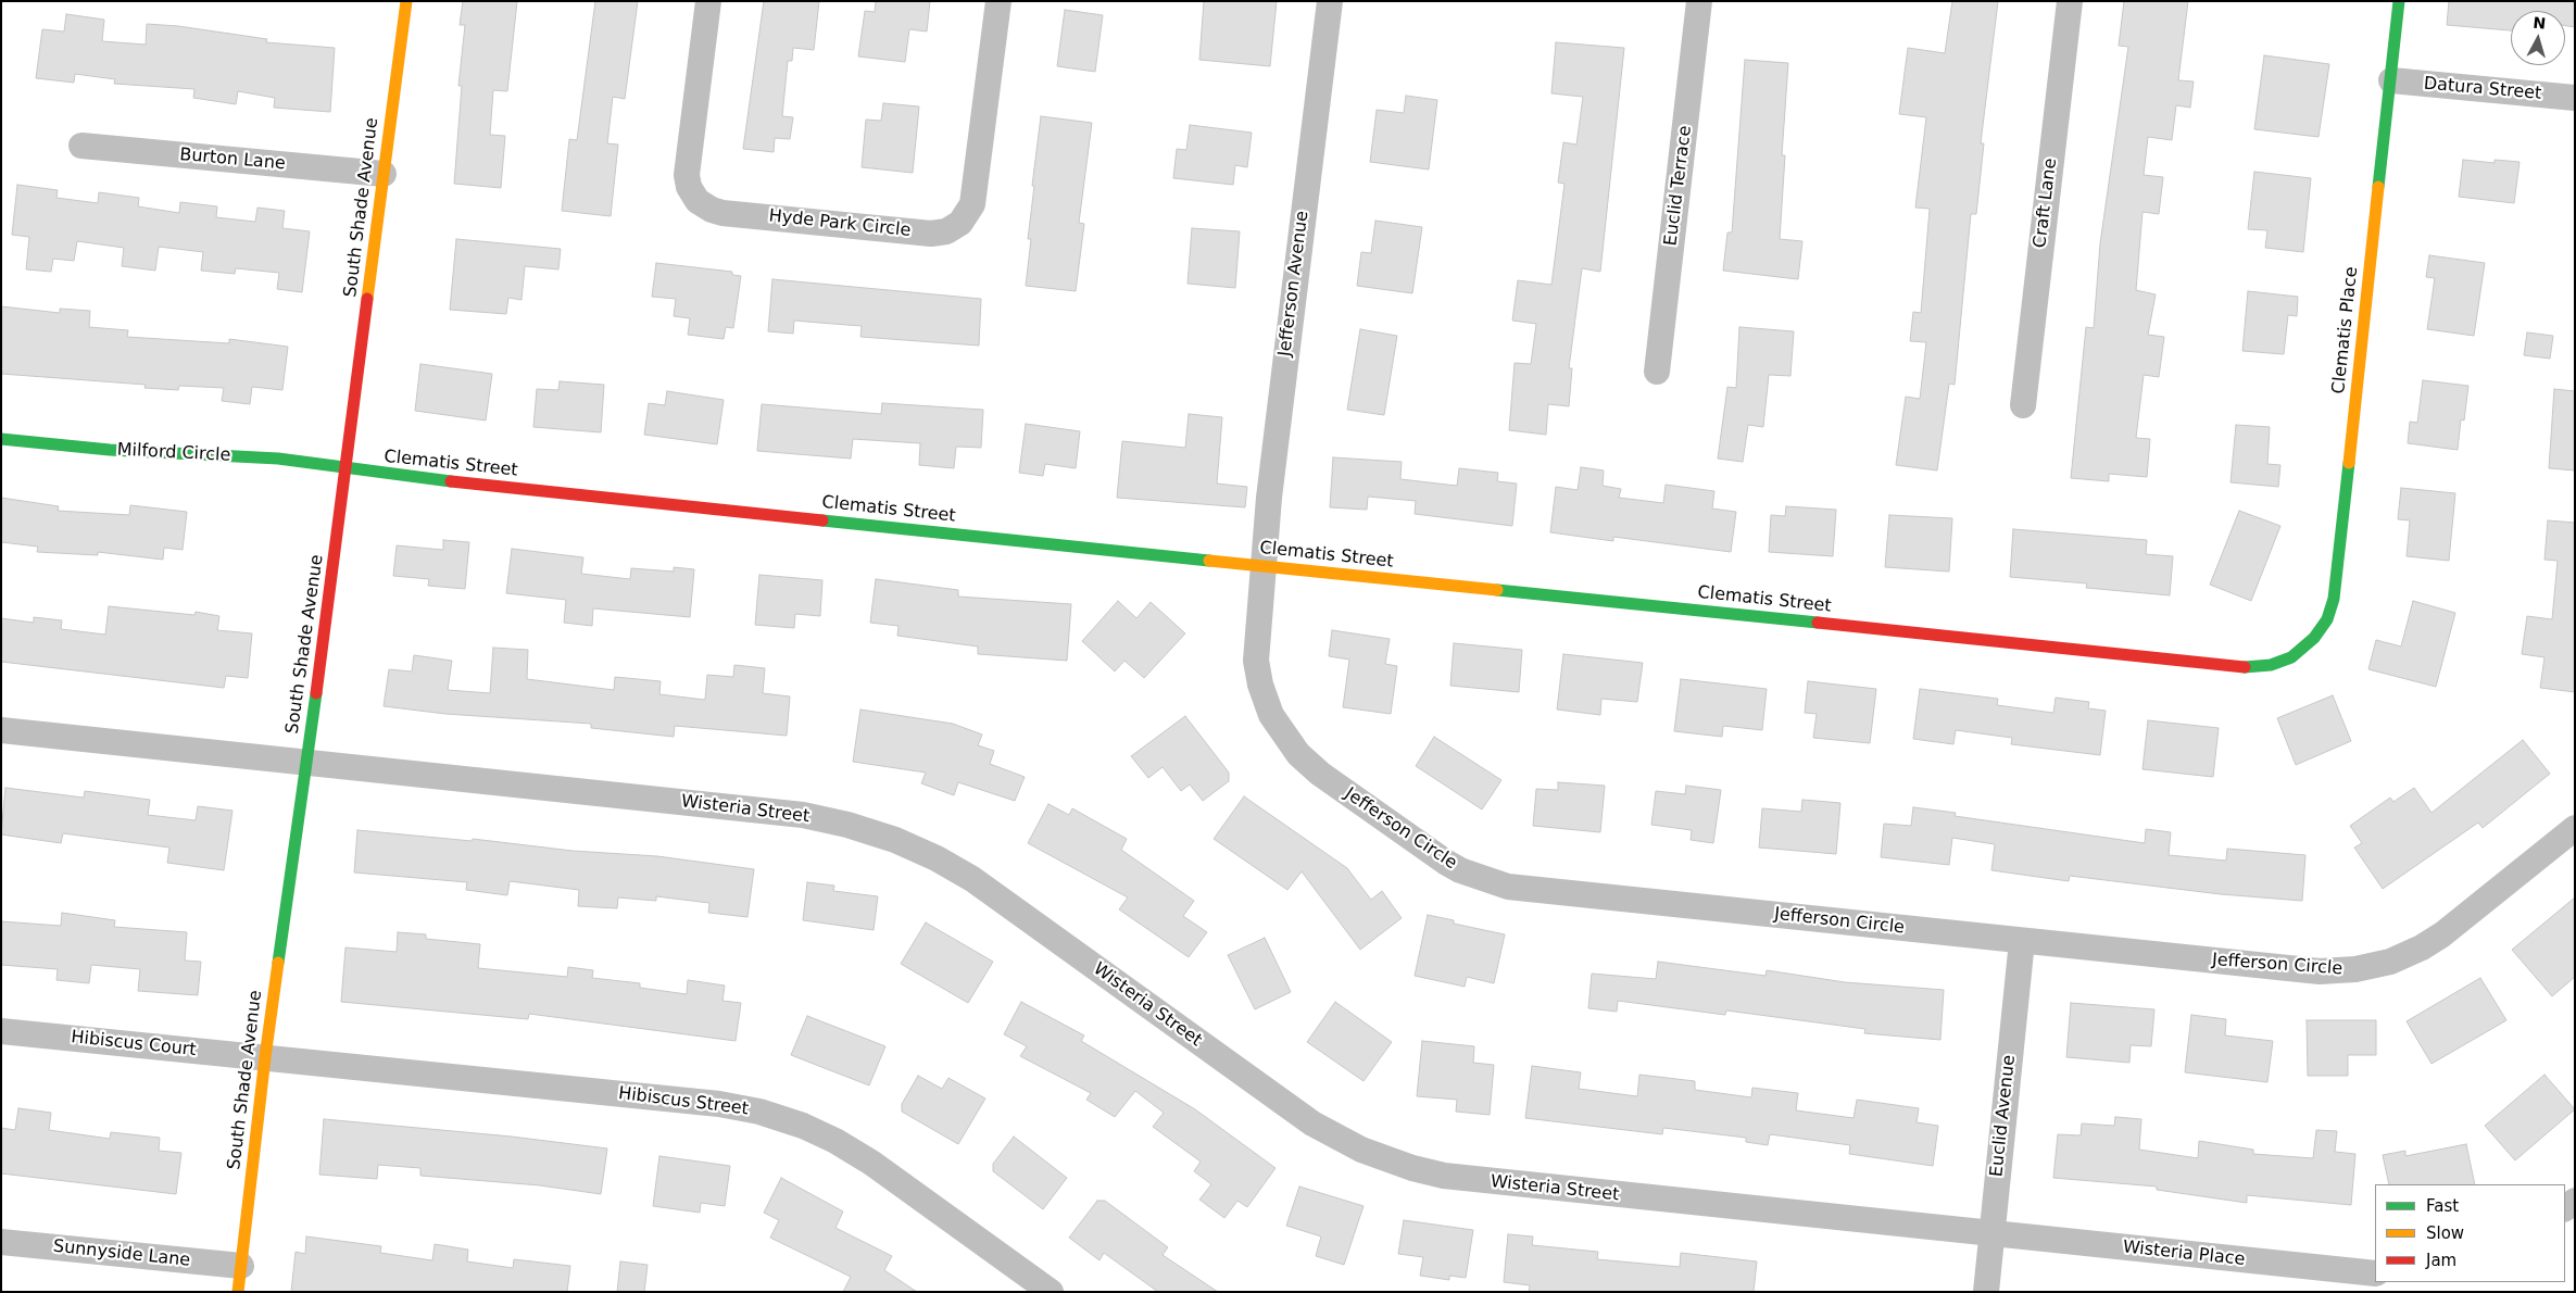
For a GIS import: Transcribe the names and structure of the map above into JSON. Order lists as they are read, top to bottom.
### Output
{
  "streets": {
    "street": [
      "Datura Street",
      "Burton Lane",
      "Euclid Terrace",
      "Craft Lane",
      "South Shade Avenue",
      "Hyde Park Circle",
      "Jefferson Avenue",
      "Clematis Place",
      "Milford Circle",
      "Clematis Street",
      "Wisteria Street",
      "Jefferson Circle",
      "Hibiscus Court",
      "Hibiscus Street",
      "Euclid Avenue",
      "Sunnyside Lane",
      "Wisteria Place"
    ]
  },
  "crossings": [
    ["Datura Street", "Clematis Place"],
    ["Burton Lane", "South Shade Avenue"],
    ["South Shade Avenue", "Milford Circle"],
    ["South Shade Avenue", "Clematis Street"],
    ["South Shade Avenue", "Wisteria Street"],
    ["South Shade Avenue", "Hibiscus Court"],
    ["South Shade Avenue", "Hibiscus Street"],
    ["South Shade Avenue", "Sunnyside Lane"],
    ["Jefferson Avenue", "Clematis Street"],
    ["Jefferson Avenue", "Jefferson Circle"],
    ["Clematis Place", "Clematis Street"],
    ["Milford Circle", "Clematis Street"],
    ["Clematis Street", "Jefferson Circle"],
    ["Wisteria Street", "Euclid Avenue"],
    ["Wisteria Street", "Wisteria Place"],
    ["Jefferson Circle", "Euclid Avenue"],
    ["Hibiscus Court", "Hibiscus Street"],
    ["Euclid Avenue", "Wisteria Place"]
  ],
  "legend": ["Fast", "Slow", "Jam"],
  "north": "top"
}
